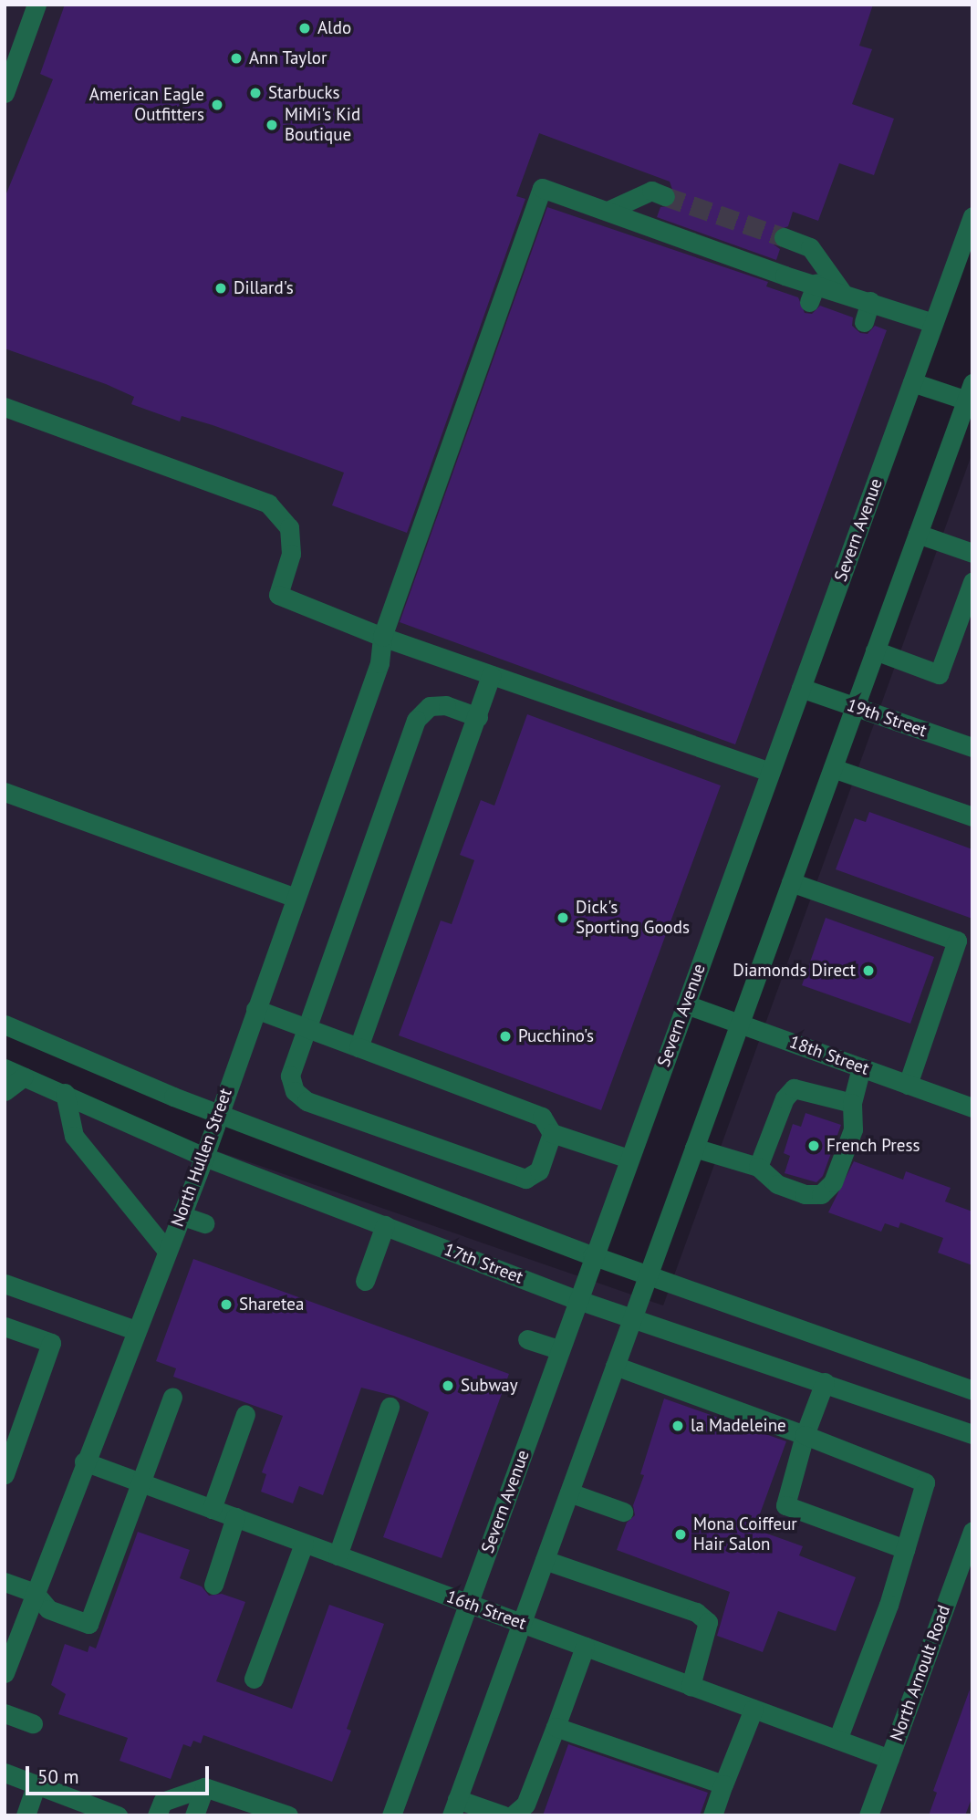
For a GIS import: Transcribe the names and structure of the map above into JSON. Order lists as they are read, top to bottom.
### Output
{
  "streets": {
    "street": [
      "Severn Avenue",
      "19th Street",
      "18th Street",
      "North Hullen Street",
      "17th Street",
      "16th Street",
      "North Arnoult Road"
    ]
  },
  "crossings": [
    ["Severn Avenue", "19th Street"],
    ["Severn Avenue", "18th Street"],
    ["Severn Avenue", "17th Street"],
    ["Severn Avenue", "16th Street"],
    ["North Hullen Street", "17th Street"],
    ["North Hullen Street", "16th Street"],
    ["16th Street", "North Arnoult Road"]
  ],
  "places": [
    "Aldo",
    "Ann Taylor",
    "Starbucks",
    "American Eagle Outfitters",
    "MiMi's Kid Boutique",
    "Dillard's",
    "Dick's Sporting Goods",
    "Diamonds Direct",
    "Pucchino's",
    "French Press",
    "Sharetea",
    "Subway",
    "la Madeleine",
    "Mona Coiffeur Hair Salon"
  ],
  "scale_bar": "50 m"
}
